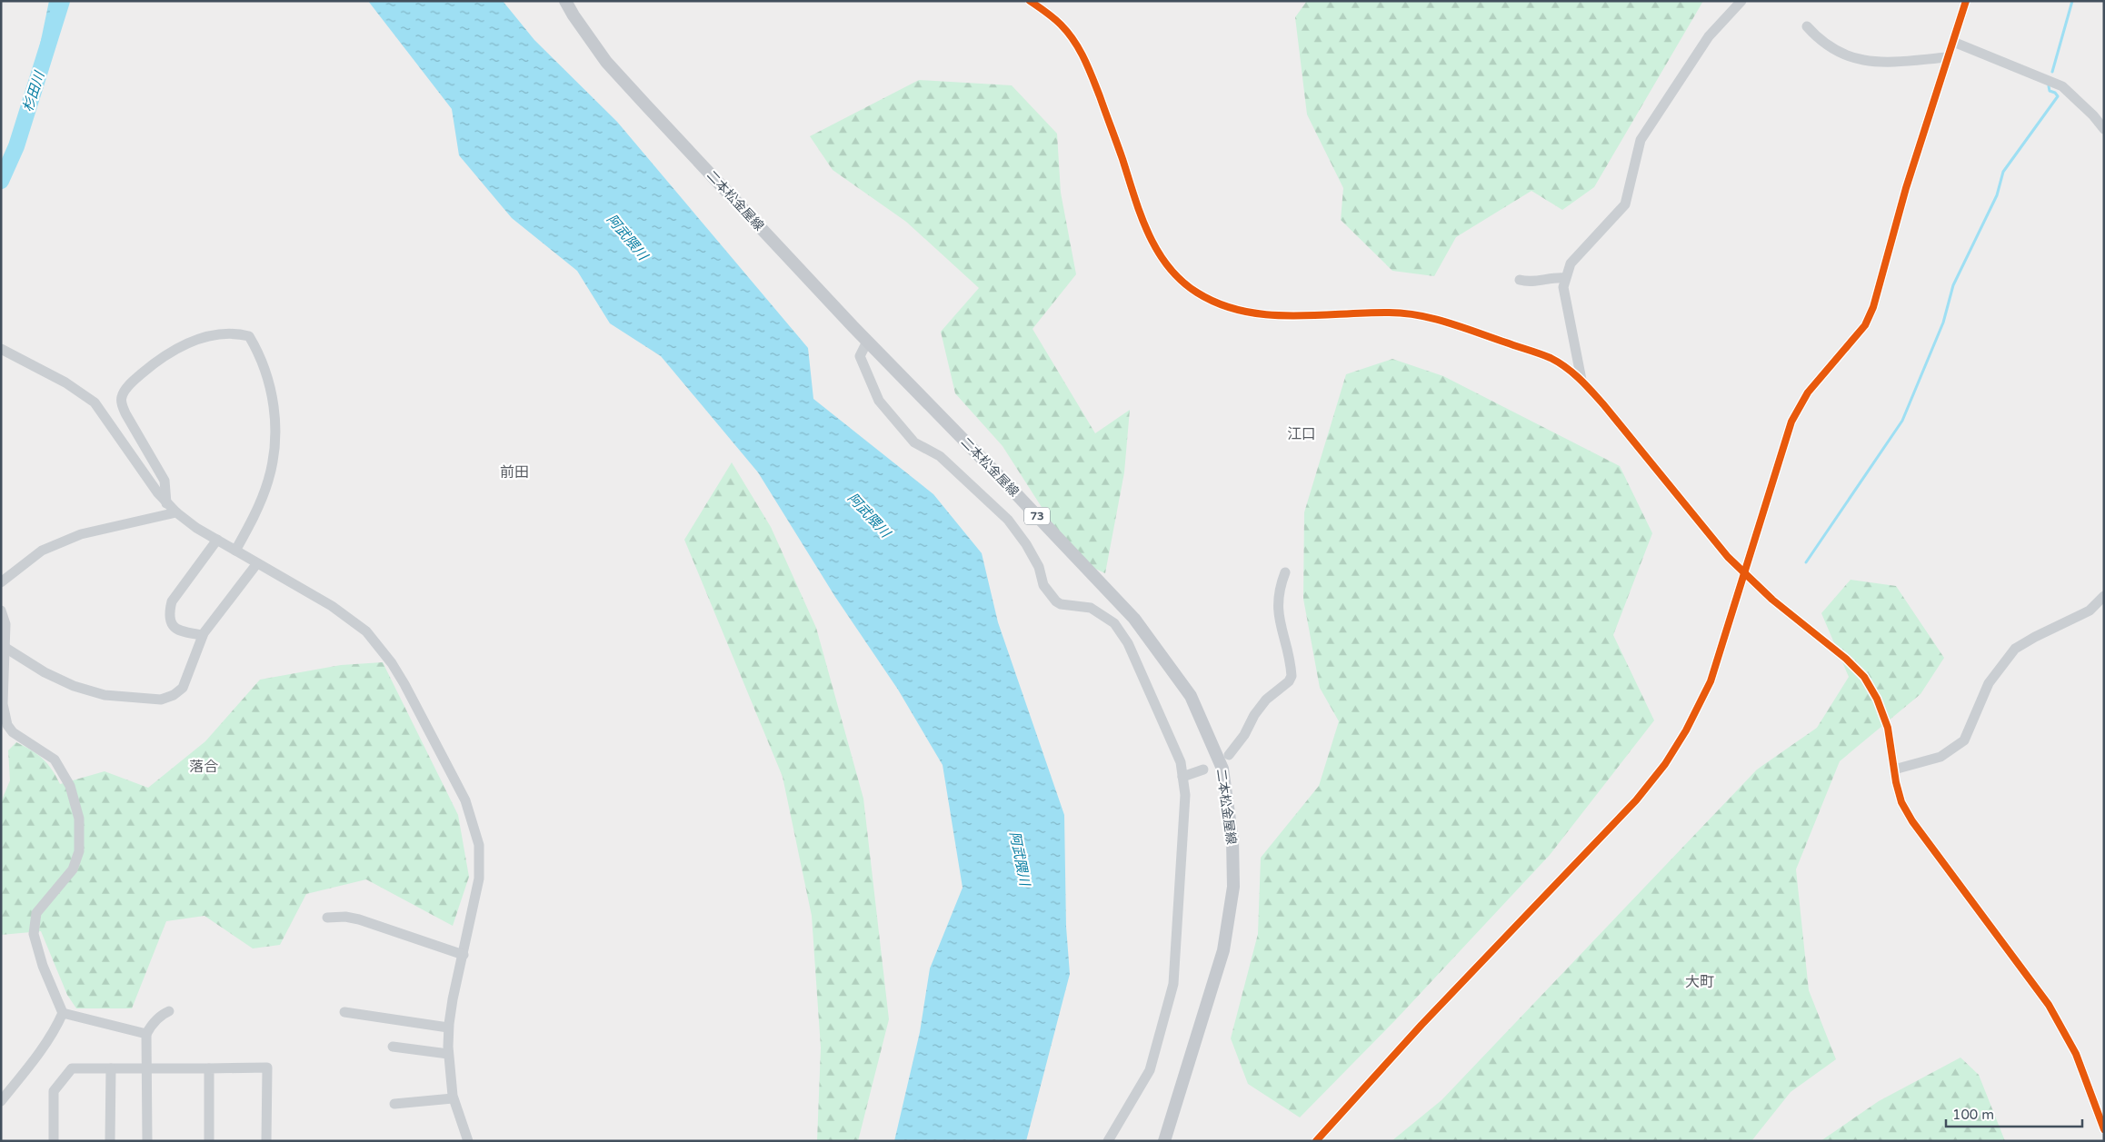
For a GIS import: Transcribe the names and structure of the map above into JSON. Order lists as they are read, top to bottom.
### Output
{
  "streets": {
    "main road": ["二本松金屋線", "73"]
  },
  "districts": [
    "江口",
    "前田",
    "落合",
    "大町"
  ],
  "water": ["杉田川", "阿武隈川"],
  "scale_bar": "100 m"
}
